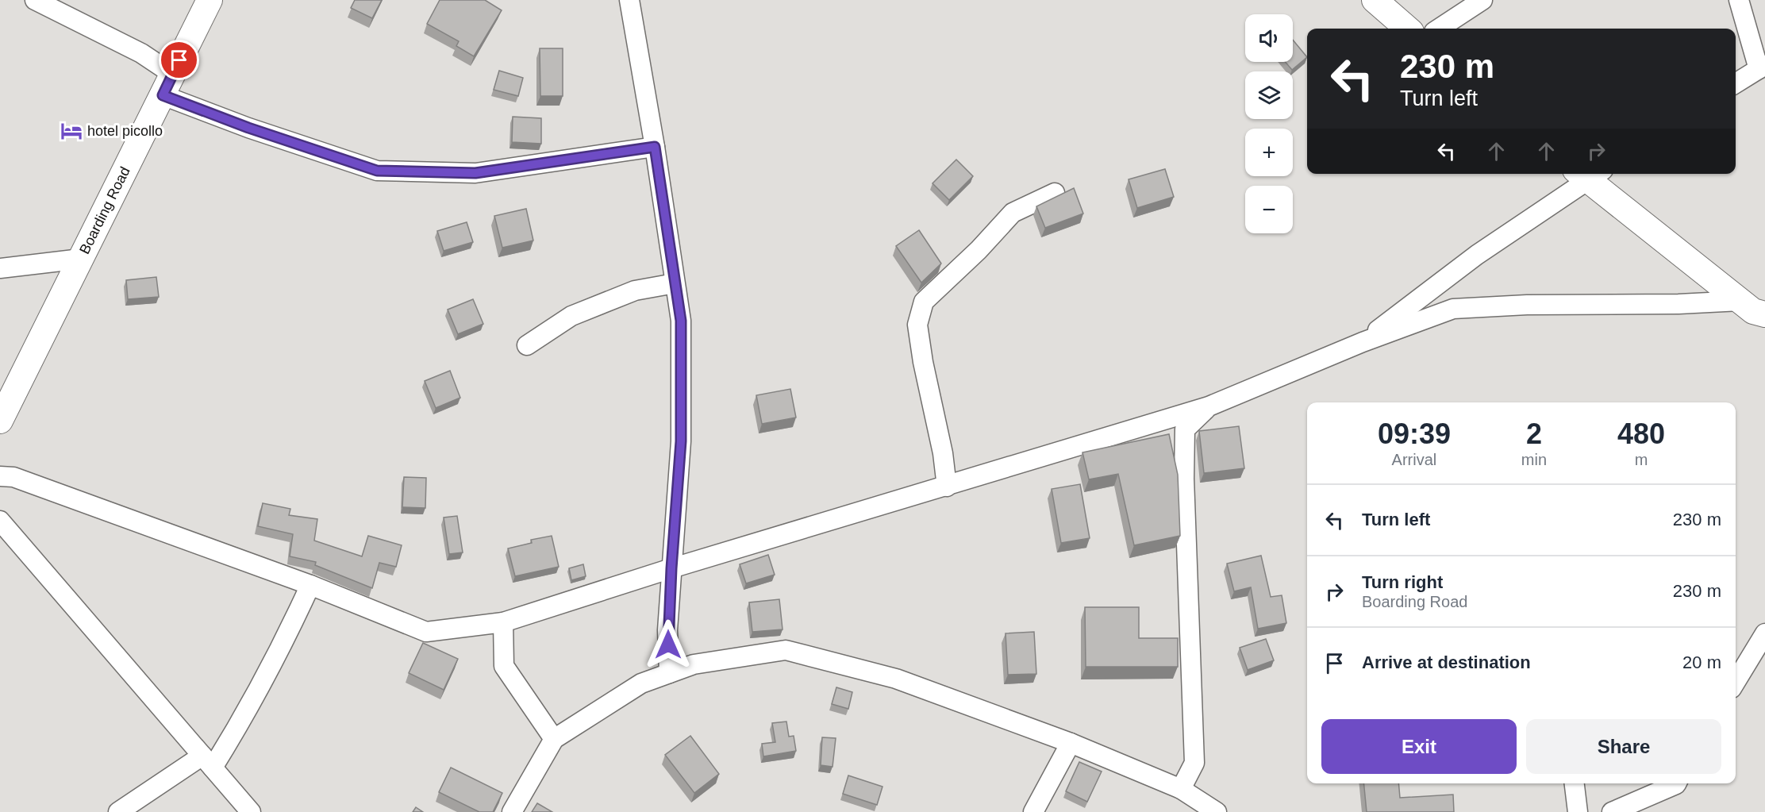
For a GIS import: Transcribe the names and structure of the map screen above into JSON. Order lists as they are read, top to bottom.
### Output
{
  "streets": {
    "main road": ["Boarding Road"]
  },
  "places": {
    "hotel": ["hotel picollo"]
  },
  "page": {
    "map_buttons": ["+", "−"],
    "turn": ["230 m", "Turn left"],
    "eta": [
      "09:39",
      "Arrival",
      "2",
      "min",
      "480",
      "m"
    ],
    "list": [
      {
        "name": "Turn left",
        "value": "230 m"
      },
      {
        "name": "Turn right",
        "note": "Boarding Road",
        "value": "230 m"
      },
      {
        "name": "Arrive at destination",
        "value": "20 m"
      }
    ],
    "buttons": ["Exit", "Share"]
  }
}
